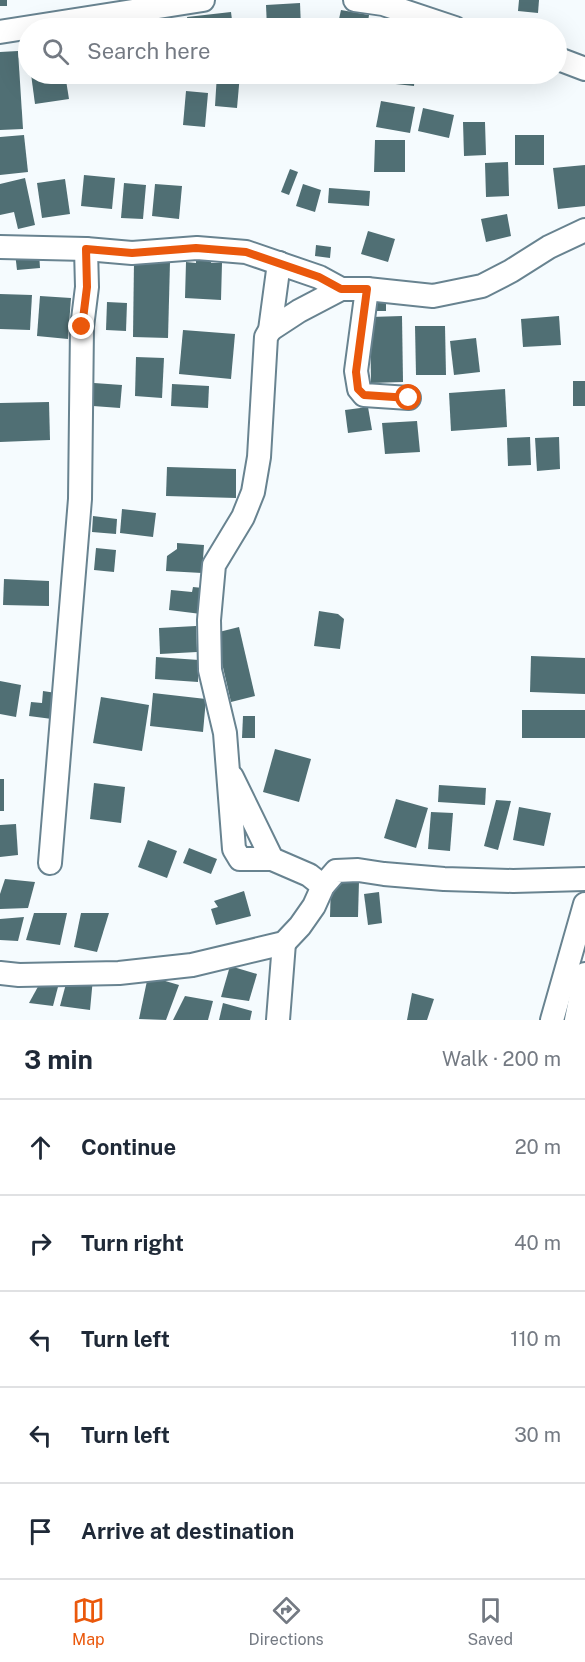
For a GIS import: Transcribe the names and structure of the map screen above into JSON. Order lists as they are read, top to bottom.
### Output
{
  "page": {
    "search": "Search here",
    "heading": ["3 min", "Walk · 200 m"],
    "list": [
      ["Continue", "20 m"],
      ["Turn right", "40 m"],
      ["Turn left", "110 m"],
      ["Turn left", "30 m"],
      "Arrive at destination"
    ],
    "nav": ["Map", "Directions", "Saved"]
  }
}
